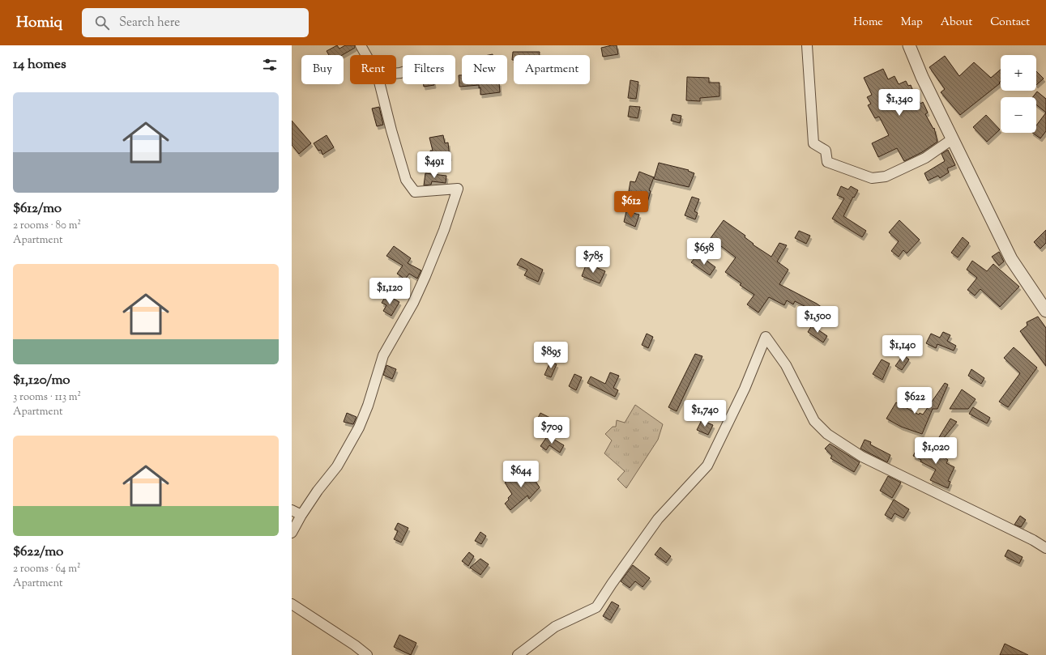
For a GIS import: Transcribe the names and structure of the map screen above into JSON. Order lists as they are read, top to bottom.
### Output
{
  "page": {
    "header": "Homiq",
    "search": "Search here",
    "nav": [
      "Home",
      "Map",
      "About",
      "Contact"
    ],
    "heading": "14 homes",
    "map_buttons": ["+", "−"],
    "chip": [
      "Buy",
      "Rent",
      "Filters",
      "New",
      "Apartment"
    ],
    "list": [
      {
        "name": "$612/mo",
        "note": "2 rooms · 80 m² · Apartment"
      },
      {
        "name": "$1,120/mo",
        "note": "3 rooms · 113 m² · Apartment"
      },
      {
        "name": "$622/mo",
        "note": "2 rooms · 64 m² · Apartment"
      }
    ],
    "price": [
      "$1,340",
      "$491",
      "$612",
      "$658",
      "$785",
      "$1,120",
      "$1,500",
      "$1,140",
      "$895",
      "$622",
      "$1,740",
      "$709",
      "$1,020",
      "$644"
    ]
  }
}
